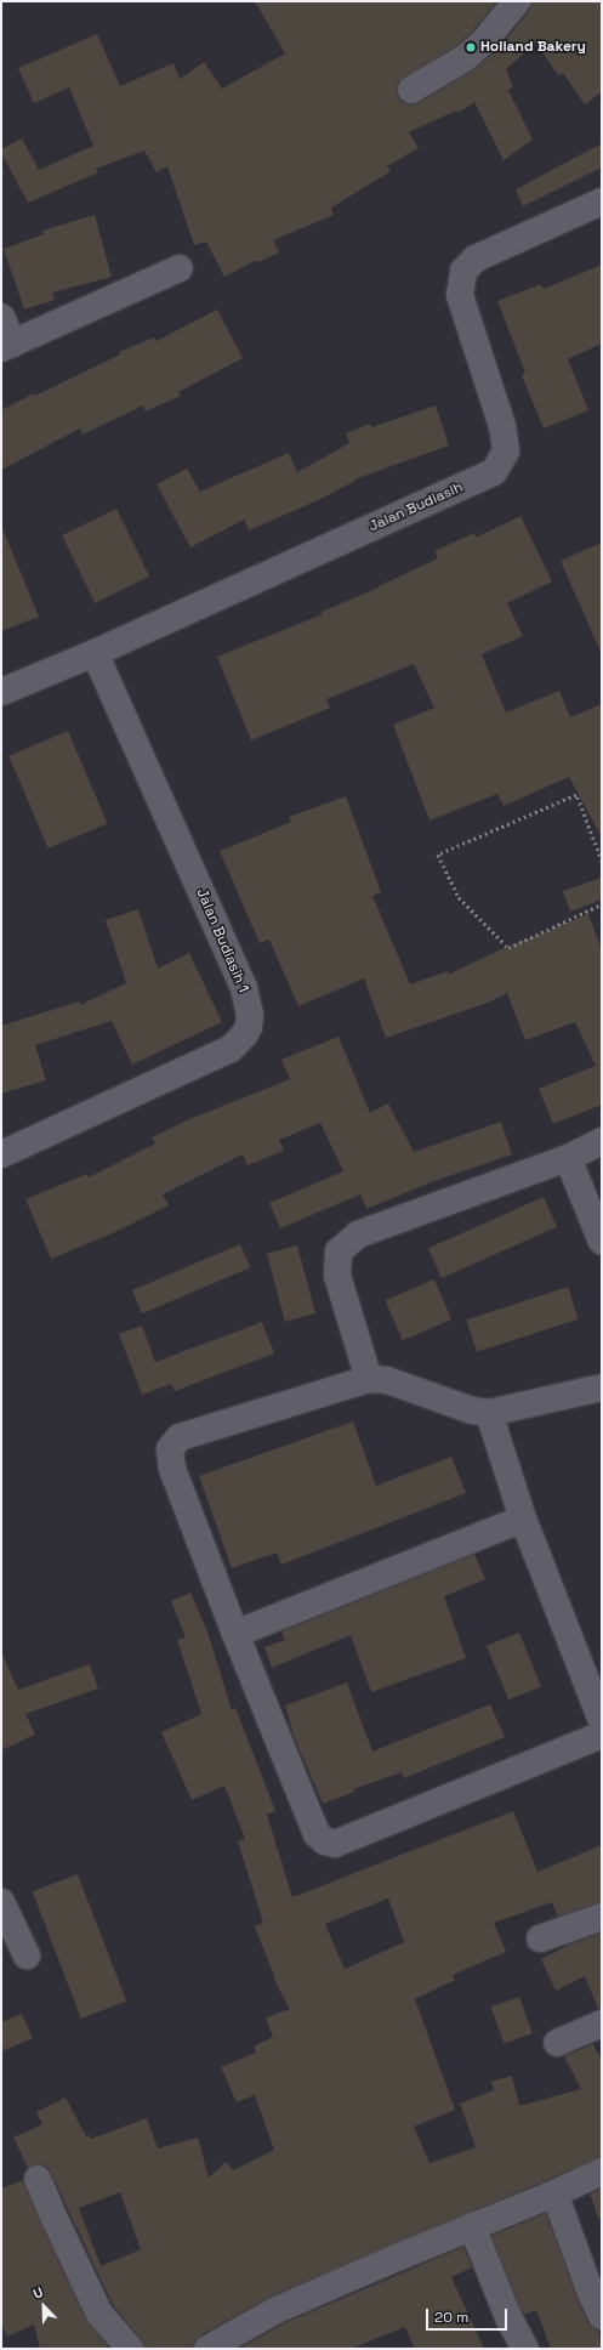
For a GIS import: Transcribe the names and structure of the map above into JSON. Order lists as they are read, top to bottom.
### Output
{
  "streets": {
    "street": ["Jalan Budiasih", "Jalan Budiasih 1"]
  },
  "crossings": [
    ["Jalan Budiasih", "Jalan Budiasih 1"]
  ],
  "places": ["Holland Bakery"],
  "scale_bar": "20 m",
  "north": "top left"
}
